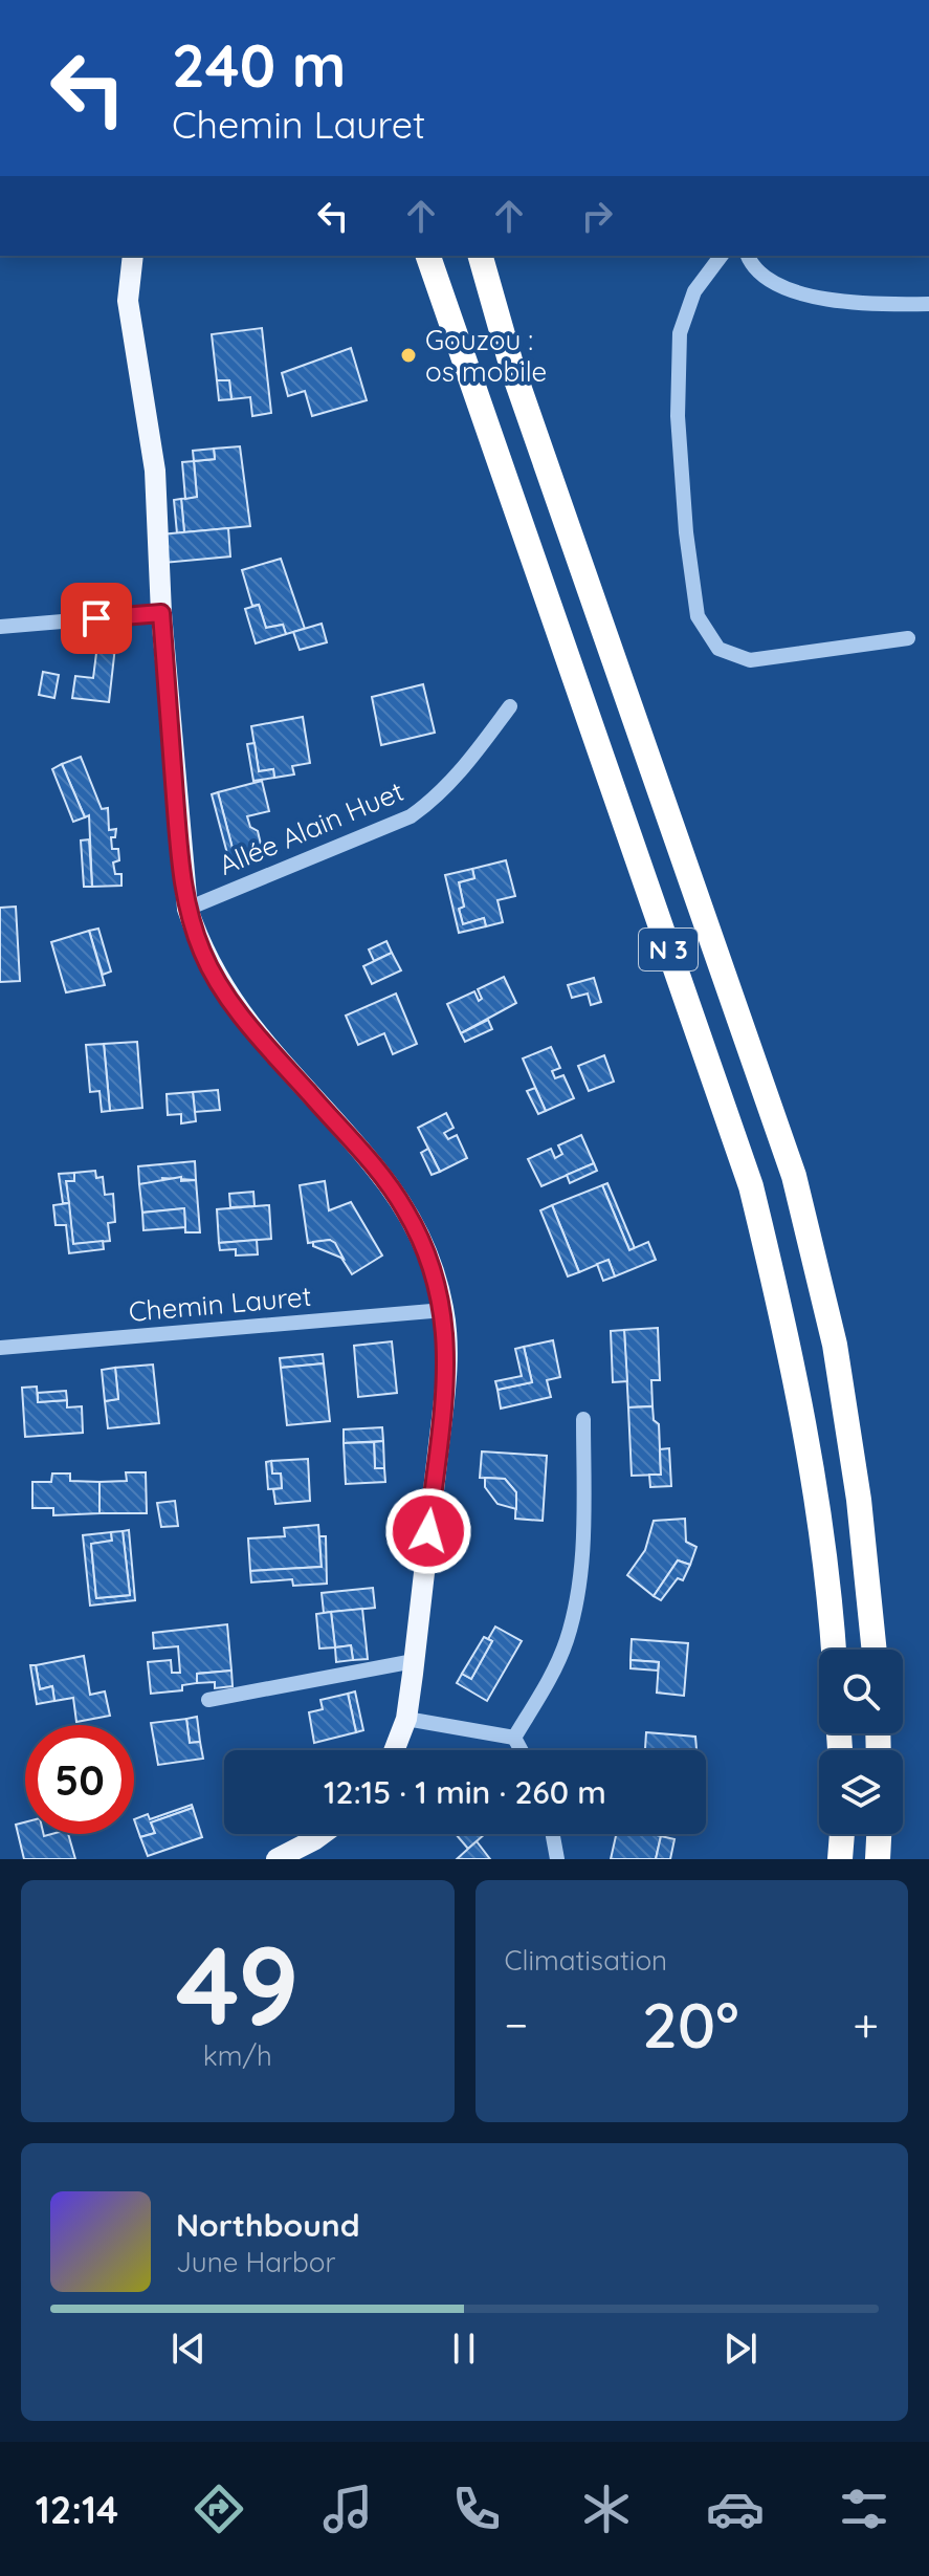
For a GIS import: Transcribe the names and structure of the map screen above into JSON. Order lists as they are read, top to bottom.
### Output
{
  "streets": {
    "highway": ["N 3"],
    "street": ["Allée Alain Huet", "Chemin Lauret"]
  },
  "places": ["Gouzou : os mobile"],
  "page": {
    "turn": ["240 m", "Chemin Lauret"],
    "limit": "50",
    "trip": "12:15 · 1 min · 260 m",
    "tile": [
      ["49", "km/h"],
      "Climatisation"
    ],
    "heat": ["−", "20°", "+"],
    "song": ["Northbound", "June Harbor"],
    "tabs": "12:14"
  }
}
